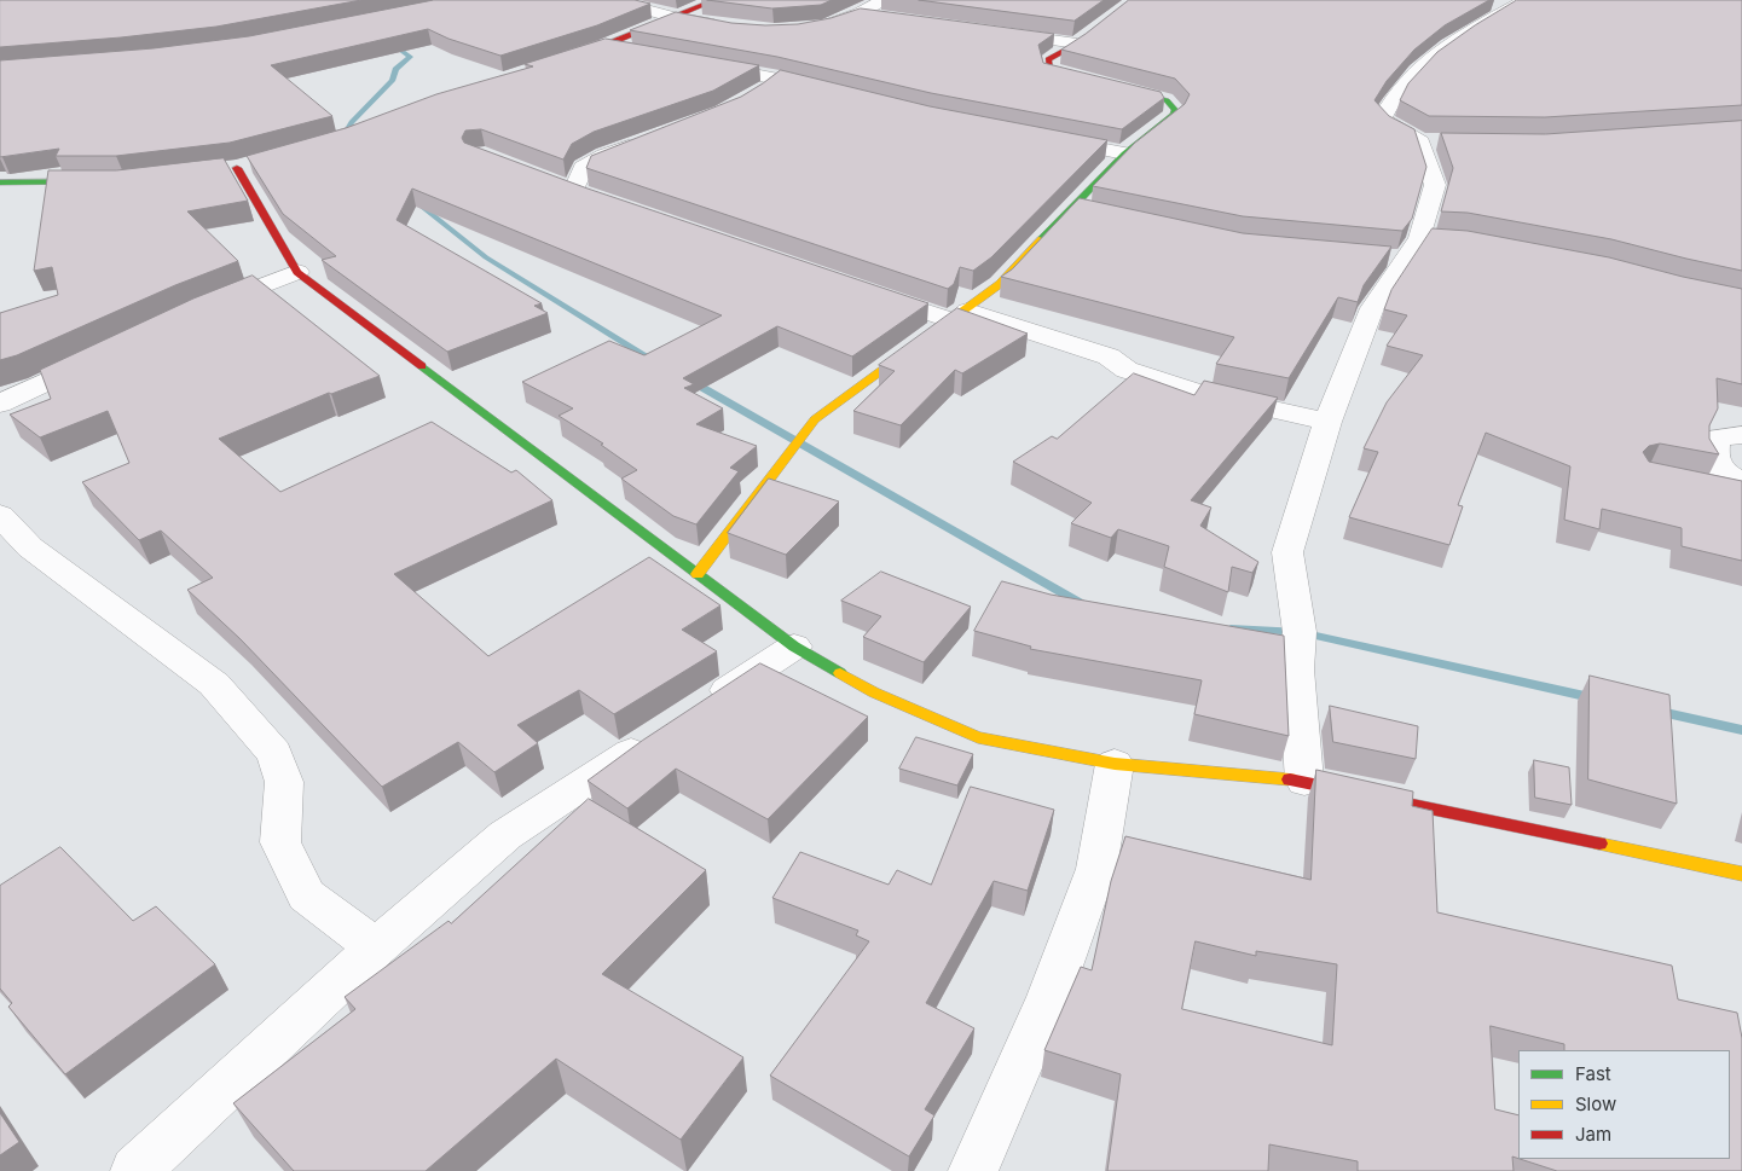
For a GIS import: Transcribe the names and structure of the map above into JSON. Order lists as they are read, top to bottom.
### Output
{
  "legend": ["Fast", "Slow", "Jam"]
}
